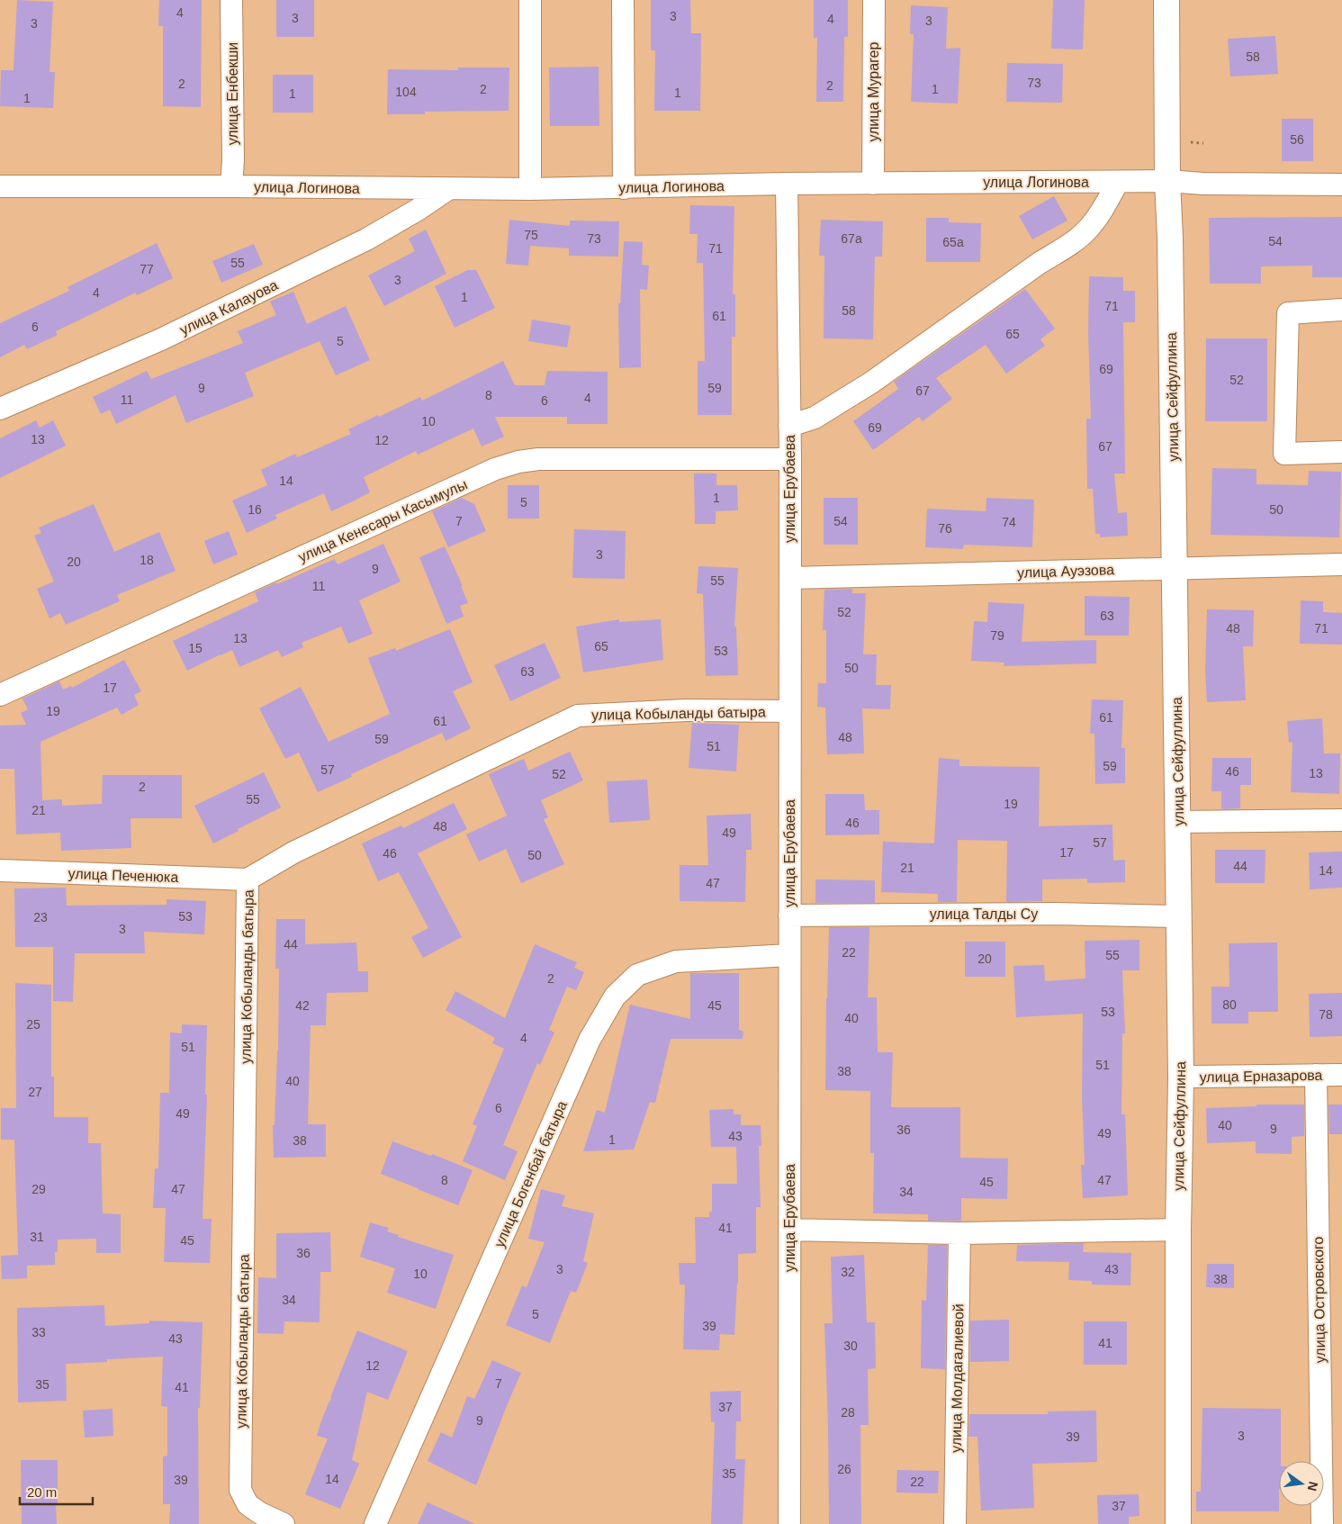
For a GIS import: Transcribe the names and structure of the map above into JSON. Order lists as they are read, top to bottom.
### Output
{
  "streets": {
    "main road": ["улица Сейфуллина"],
    "street": [
      "улица Мурагер",
      "улица Енбекши",
      "улица Логинова",
      "улица Калауова",
      "улица Ерубаева",
      "улица Кенесары Касымулы",
      "улица Ауэзова",
      "улица Кобыланды батыра",
      "улица Печенюка",
      "улица Талды Су",
      "улица Ерназарова",
      "улица Богенбай батыра",
      "улица Островского",
      "улица Молдагалиевой"
    ]
  },
  "crossings": [
    ["улица Мурагер", "улица Логинова"],
    ["улица Енбекши", "улица Логинова"],
    ["улица Логинова", "улица Калауова"],
    ["улица Логинова", "улица Сейфуллина"],
    ["улица Логинова", "улица Ерубаева"],
    ["улица Сейфуллина", "улица Ауэзова"],
    ["улица Сейфуллина", "улица Талды Су"],
    ["улица Сейфуллина", "улица Ерназарова"],
    ["улица Ерубаева", "улица Кенесары Касымулы"],
    ["улица Ерубаева", "улица Ауэзова"],
    ["улица Ерубаева", "улица Кобыланды батыра"],
    ["улица Ерубаева", "улица Талды Су"],
    ["улица Ерубаева", "улица Богенбай батыра"],
    ["улица Кобыланды батыра", "улица Печенюка"],
    ["улица Ерназарова", "улица Островского"]
  ],
  "house_numbers": [
    "4",
    "3",
    "3",
    "4",
    "3",
    "3",
    "58",
    "73",
    "2",
    "2",
    "2",
    "1",
    "104",
    "1",
    "1",
    "1",
    "56",
    "75",
    "73",
    "67а",
    "54",
    "65а",
    "71",
    "55",
    "77",
    "3",
    "4",
    "1",
    "71",
    "58",
    "61",
    "6",
    "65",
    "5",
    "69",
    "52",
    "9",
    "59",
    "67",
    "8",
    "4",
    "11",
    "6",
    "10",
    "69",
    "13",
    "12",
    "67",
    "14",
    "1",
    "5",
    "16",
    "50",
    "7",
    "54",
    "74",
    "76",
    "3",
    "18",
    "20",
    "9",
    "55",
    "11",
    "52",
    "63",
    "48",
    "71",
    "79",
    "13",
    "65",
    "15",
    "53",
    "50",
    "63",
    "17",
    "19",
    "61",
    "61",
    "48",
    "59",
    "51",
    "59",
    "57",
    "46",
    "13",
    "52",
    "2",
    "55",
    "19",
    "21",
    "46",
    "48",
    "49",
    "57",
    "17",
    "46",
    "50",
    "44",
    "21",
    "14",
    "47",
    "53",
    "23",
    "3",
    "44",
    "22",
    "55",
    "20",
    "2",
    "80",
    "42",
    "45",
    "53",
    "78",
    "40",
    "25",
    "4",
    "51",
    "51",
    "38",
    "40",
    "27",
    "6",
    "49",
    "40",
    "9",
    "36",
    "49",
    "43",
    "1",
    "38",
    "8",
    "47",
    "45",
    "29",
    "47",
    "34",
    "41",
    "31",
    "45",
    "36",
    "3",
    "43",
    "32",
    "10",
    "38",
    "34",
    "5",
    "39",
    "33",
    "43",
    "41",
    "30",
    "12",
    "7",
    "35",
    "41",
    "37",
    "28",
    "9",
    "3",
    "39",
    "26",
    "35",
    "14",
    "39",
    "22",
    "37"
  ],
  "scale_bar": "20 m",
  "north": "right"
}
